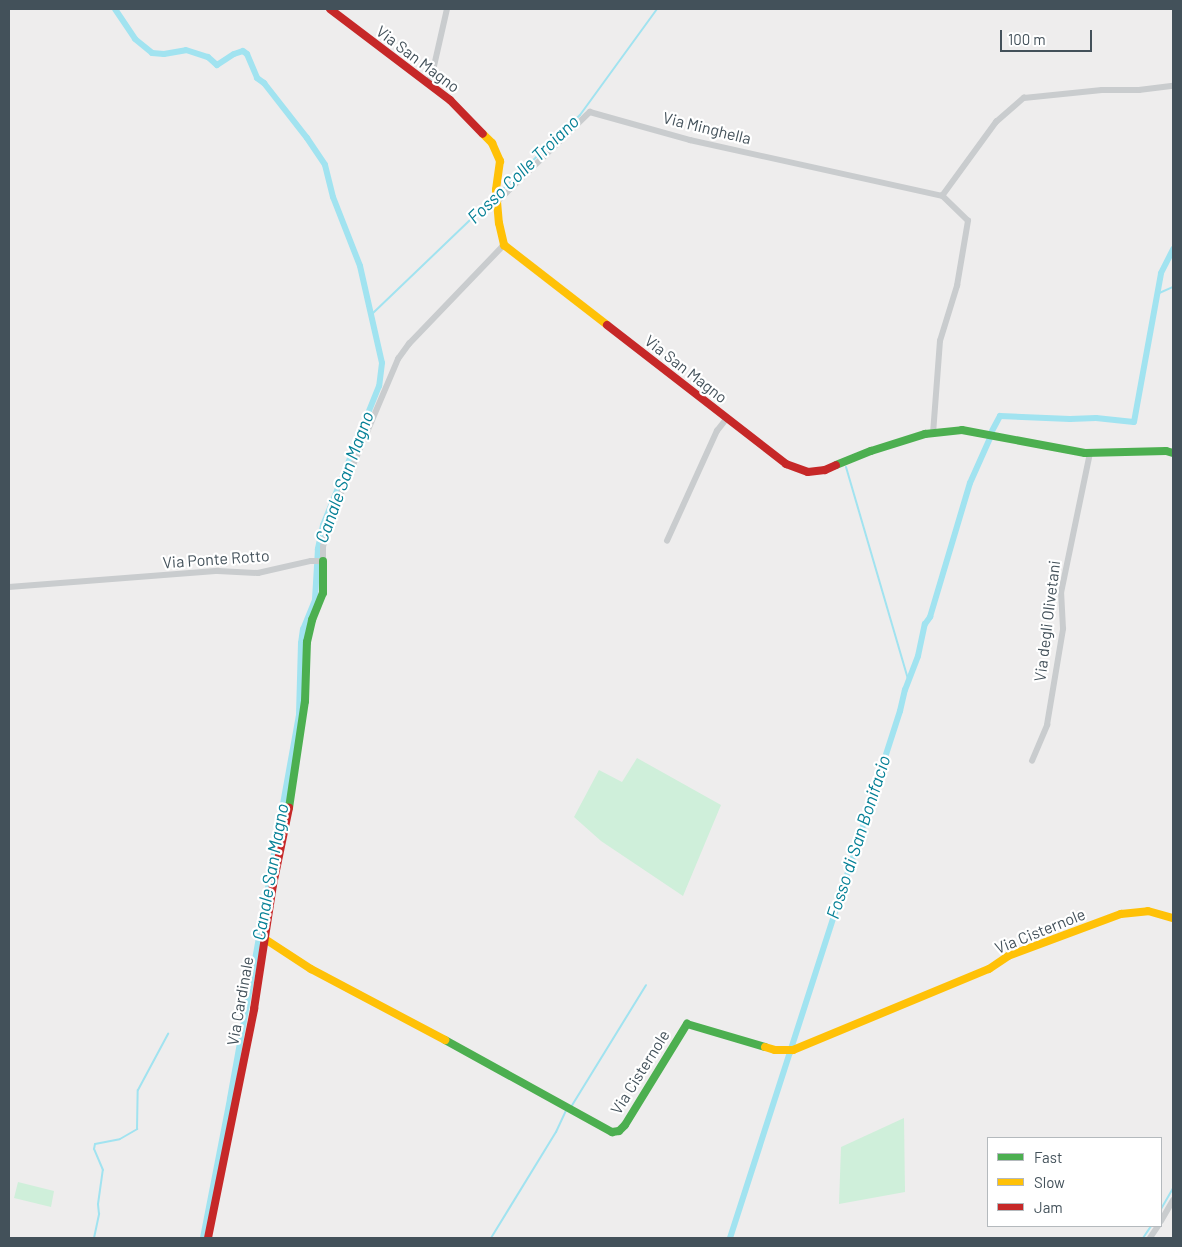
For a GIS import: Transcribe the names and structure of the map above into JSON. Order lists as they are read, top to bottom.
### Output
{
  "streets": {
    "street": [
      "Via San Magno",
      "Via Minghella",
      "Via Ponte Rotto",
      "Via degli Olivetani",
      "Via Cisternole",
      "Via Cardinale"
    ]
  },
  "crossings": [
    ["Via San Magno", "Via Minghella"],
    ["Via San Magno", "Via degli Olivetani"],
    ["Via Ponte Rotto", "Via Cardinale"],
    ["Via Cisternole", "Via Cardinale"]
  ],
  "water": ["Fosso Colle Troiano", "Canale San Magno", "Fosso di San Bonifacio"],
  "legend": ["Fast", "Slow", "Jam"],
  "scale_bar": "100 m"
}
